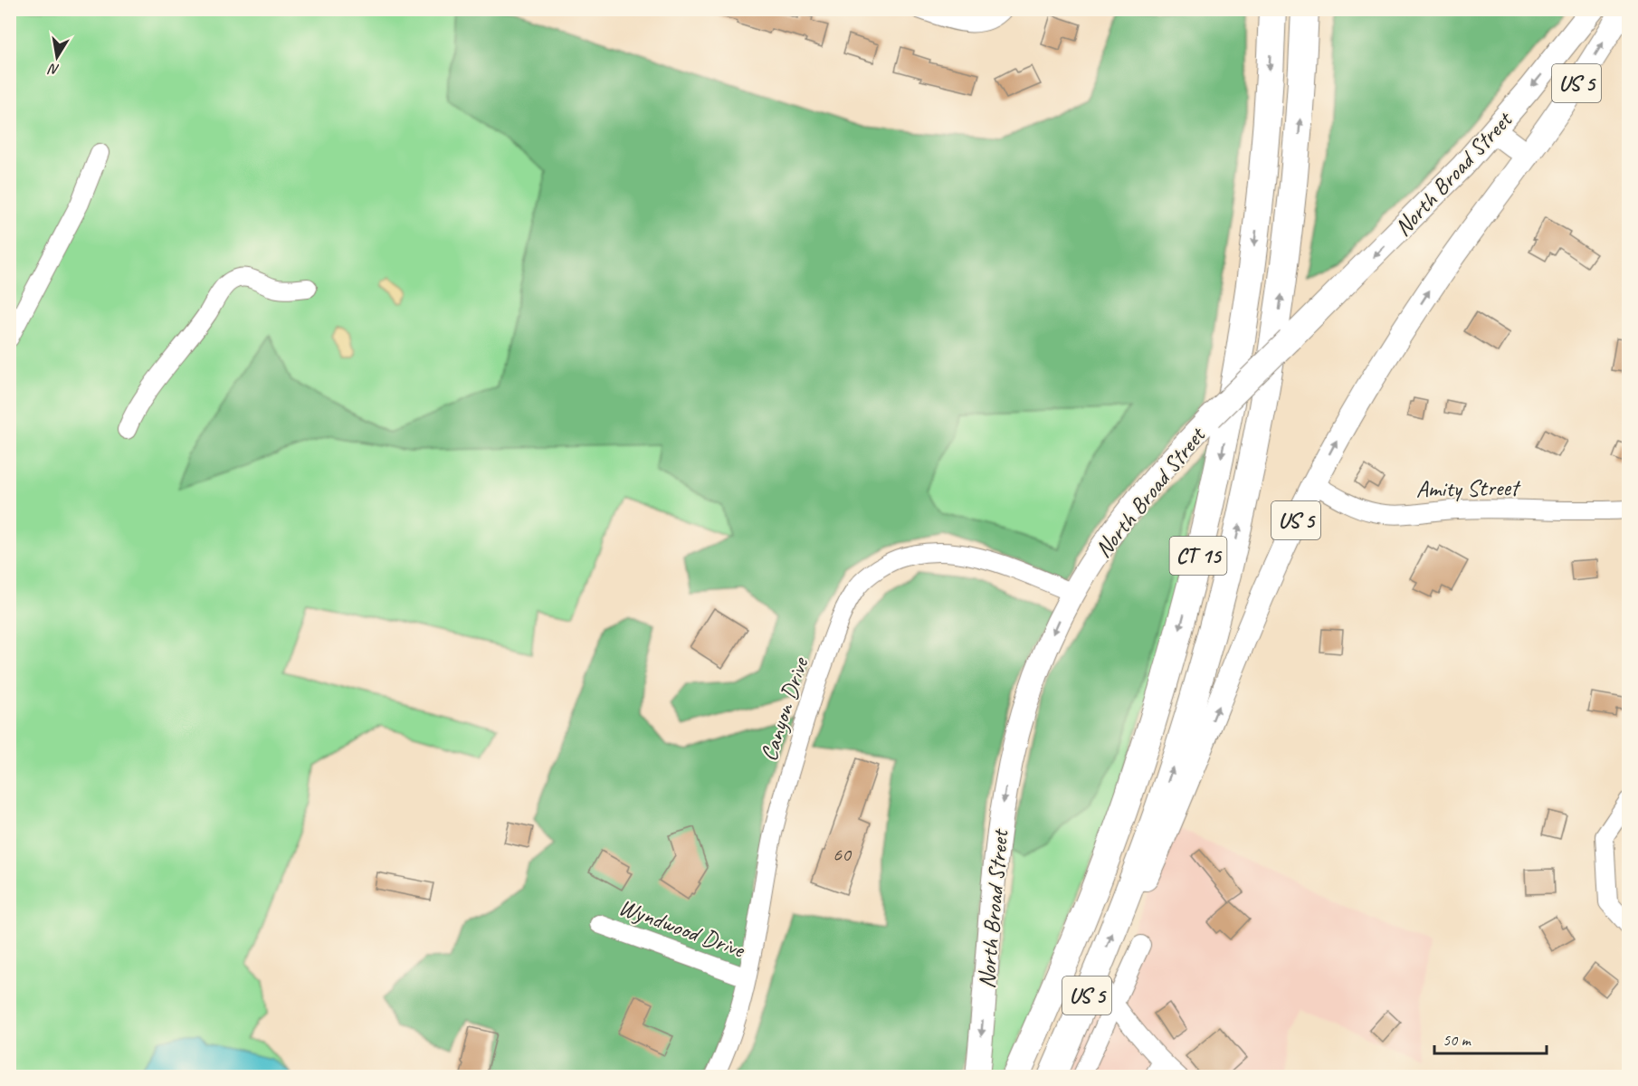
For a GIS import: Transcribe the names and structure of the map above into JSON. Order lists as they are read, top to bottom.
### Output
{
  "streets": {
    "highway": ["US 5", "North Broad Street", "CT 15"],
    "street": ["Amity Street", "Canyon Drive", "Wyndwood Drive"]
  },
  "crossings": [
    ["North Broad Street", "Amity Street"],
    ["North Broad Street", "CT 15"],
    ["North Broad Street", "Canyon Drive"],
    ["Canyon Drive", "Wyndwood Drive"]
  ],
  "house_numbers": ["60"],
  "scale_bar": "50 m",
  "north": "bottom"
}
